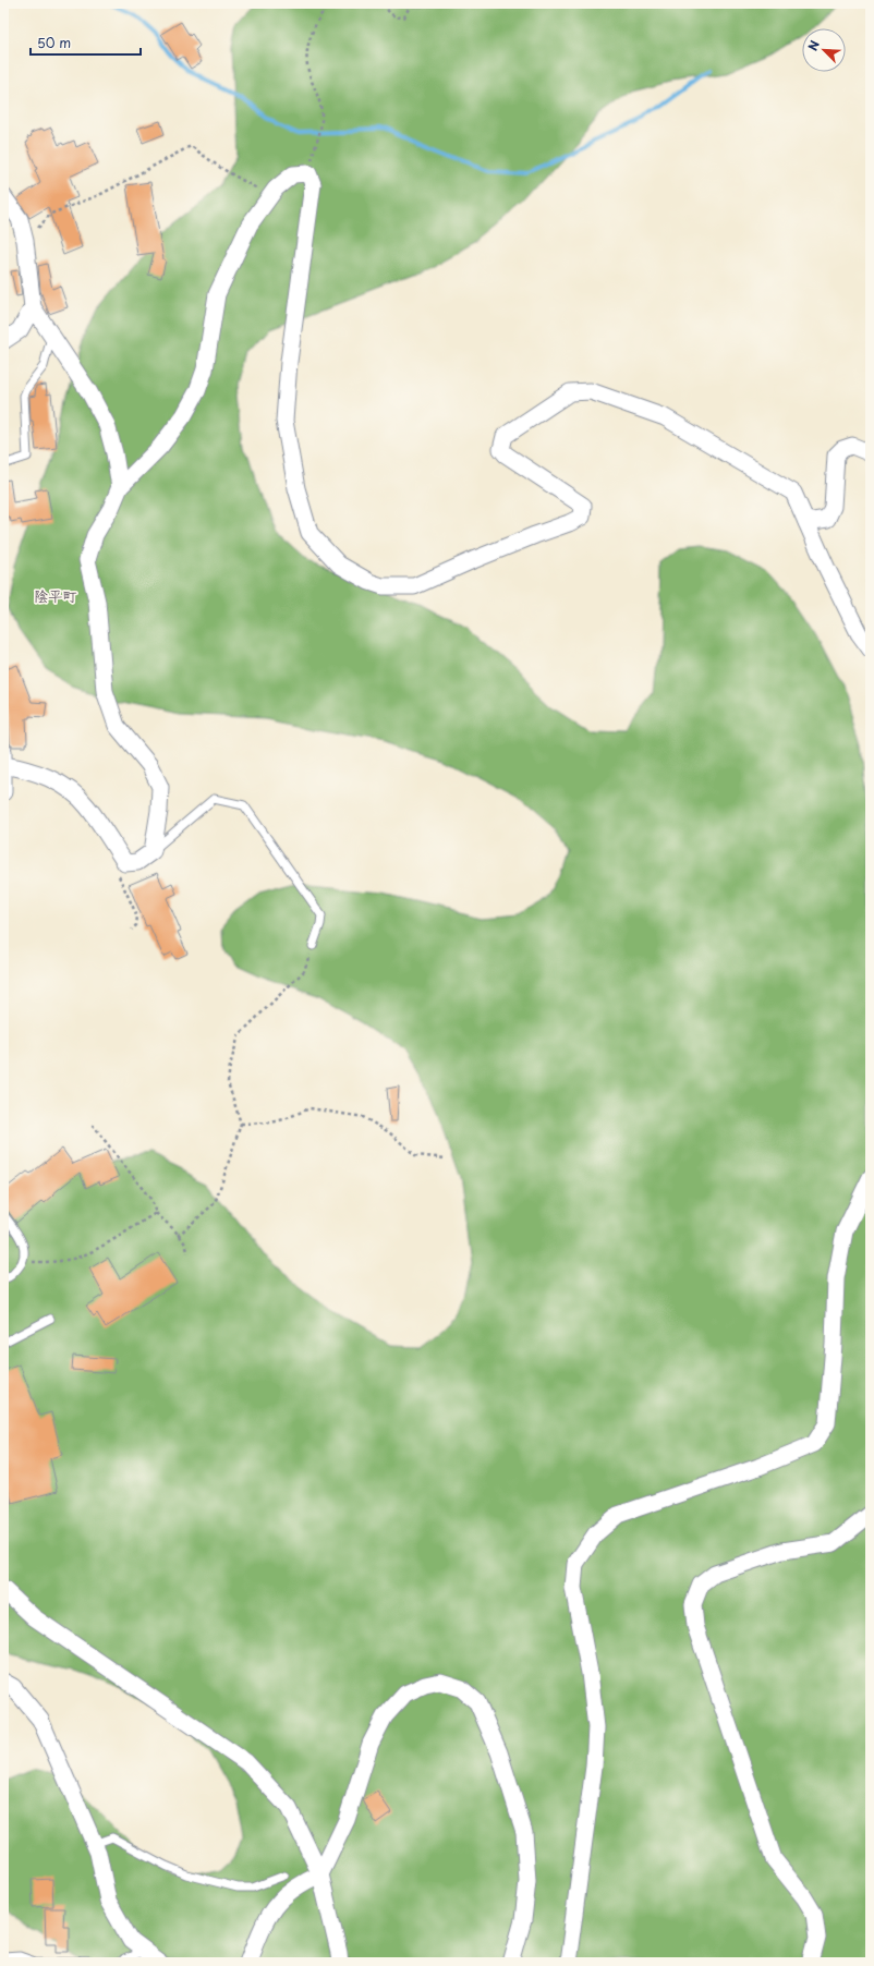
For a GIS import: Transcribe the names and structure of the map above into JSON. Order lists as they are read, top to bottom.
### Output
{
  "districts": ["陰平町"],
  "scale_bar": "50 m",
  "north": "top left"
}
